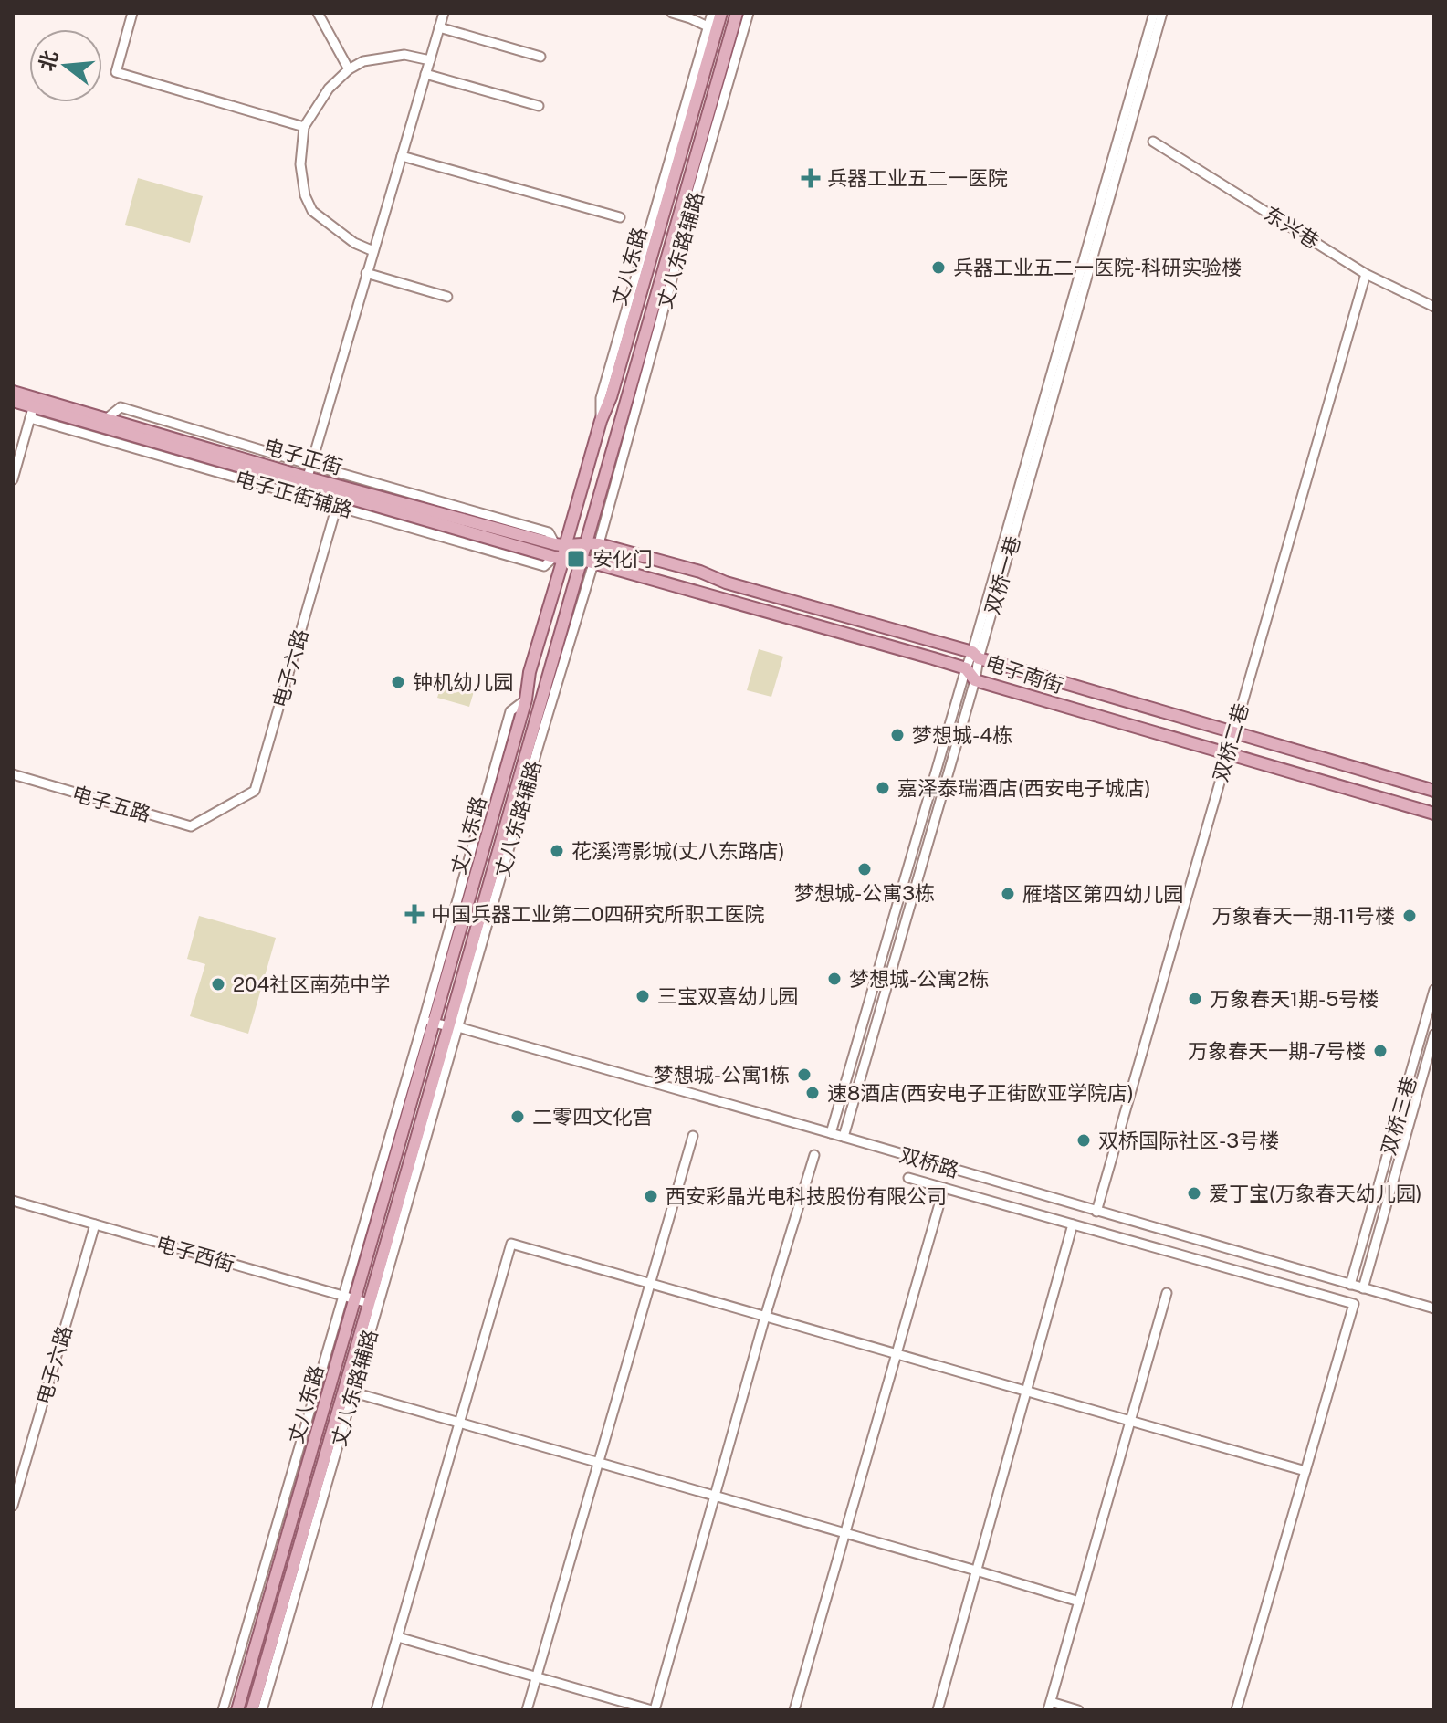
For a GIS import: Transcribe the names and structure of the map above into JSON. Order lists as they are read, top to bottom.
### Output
{
  "streets": {
    "main road": ["丈八东路", "电子正街", "电子南街"],
    "street": [
      "东兴巷",
      "丈八东路辅路",
      "电子正街辅路",
      "双桥一巷",
      "电子六路",
      "双桥二巷",
      "电子五路",
      "双桥三巷",
      "双桥路",
      "电子西街"
    ]
  },
  "crossings": [
    ["东兴巷", "双桥二巷"],
    ["丈八东路辅路", "丈八东路"],
    ["丈八东路辅路", "电子南街"],
    ["丈八东路辅路", "电子西街"],
    ["丈八东路", "电子正街"],
    ["丈八东路", "电子正街辅路"],
    ["丈八东路", "电子南街"],
    ["丈八东路", "双桥路"],
    ["丈八东路", "电子西街"],
    ["电子正街", "电子正街辅路"],
    ["电子正街", "电子六路"],
    ["电子正街", "电子南街"],
    ["电子正街辅路", "电子六路"],
    ["双桥一巷", "电子南街"],
    ["双桥一巷", "双桥路"],
    ["电子六路", "电子五路"],
    ["电子六路", "电子西街"],
    ["电子南街", "双桥二巷"],
    ["双桥二巷", "双桥路"],
    ["双桥三巷", "双桥路"]
  ],
  "places": {
    "health": ["兵器工业五二一医院", "中国兵器工业第二0四研究所职工医院"],
    "other": [
      "兵器工业五二一医院-科研实验楼",
      "钟机幼儿园",
      "梦想城-4栋",
      "嘉泽泰瑞酒店(西安电子城店)",
      "花溪湾影城(丈八东路店)",
      "梦想城-公寓3栋",
      "雁塔区第四幼儿园",
      "万象春天一期-11号楼",
      "梦想城-公寓2栋",
      "204社区南苑中学",
      "三宝双喜幼儿园",
      "万象春天1期-5号楼",
      "万象春天一期-7号楼",
      "梦想城-公寓1栋",
      "速8酒店(西安电子正街欧亚学院店)",
      "二零四文化宫",
      "双桥国际社区-3号楼",
      "爱丁宝(万象春天幼儿园)",
      "西安彩晶光电科技股份有限公司"
    ],
    "transit": ["安化门"]
  },
  "north": "left"
}
